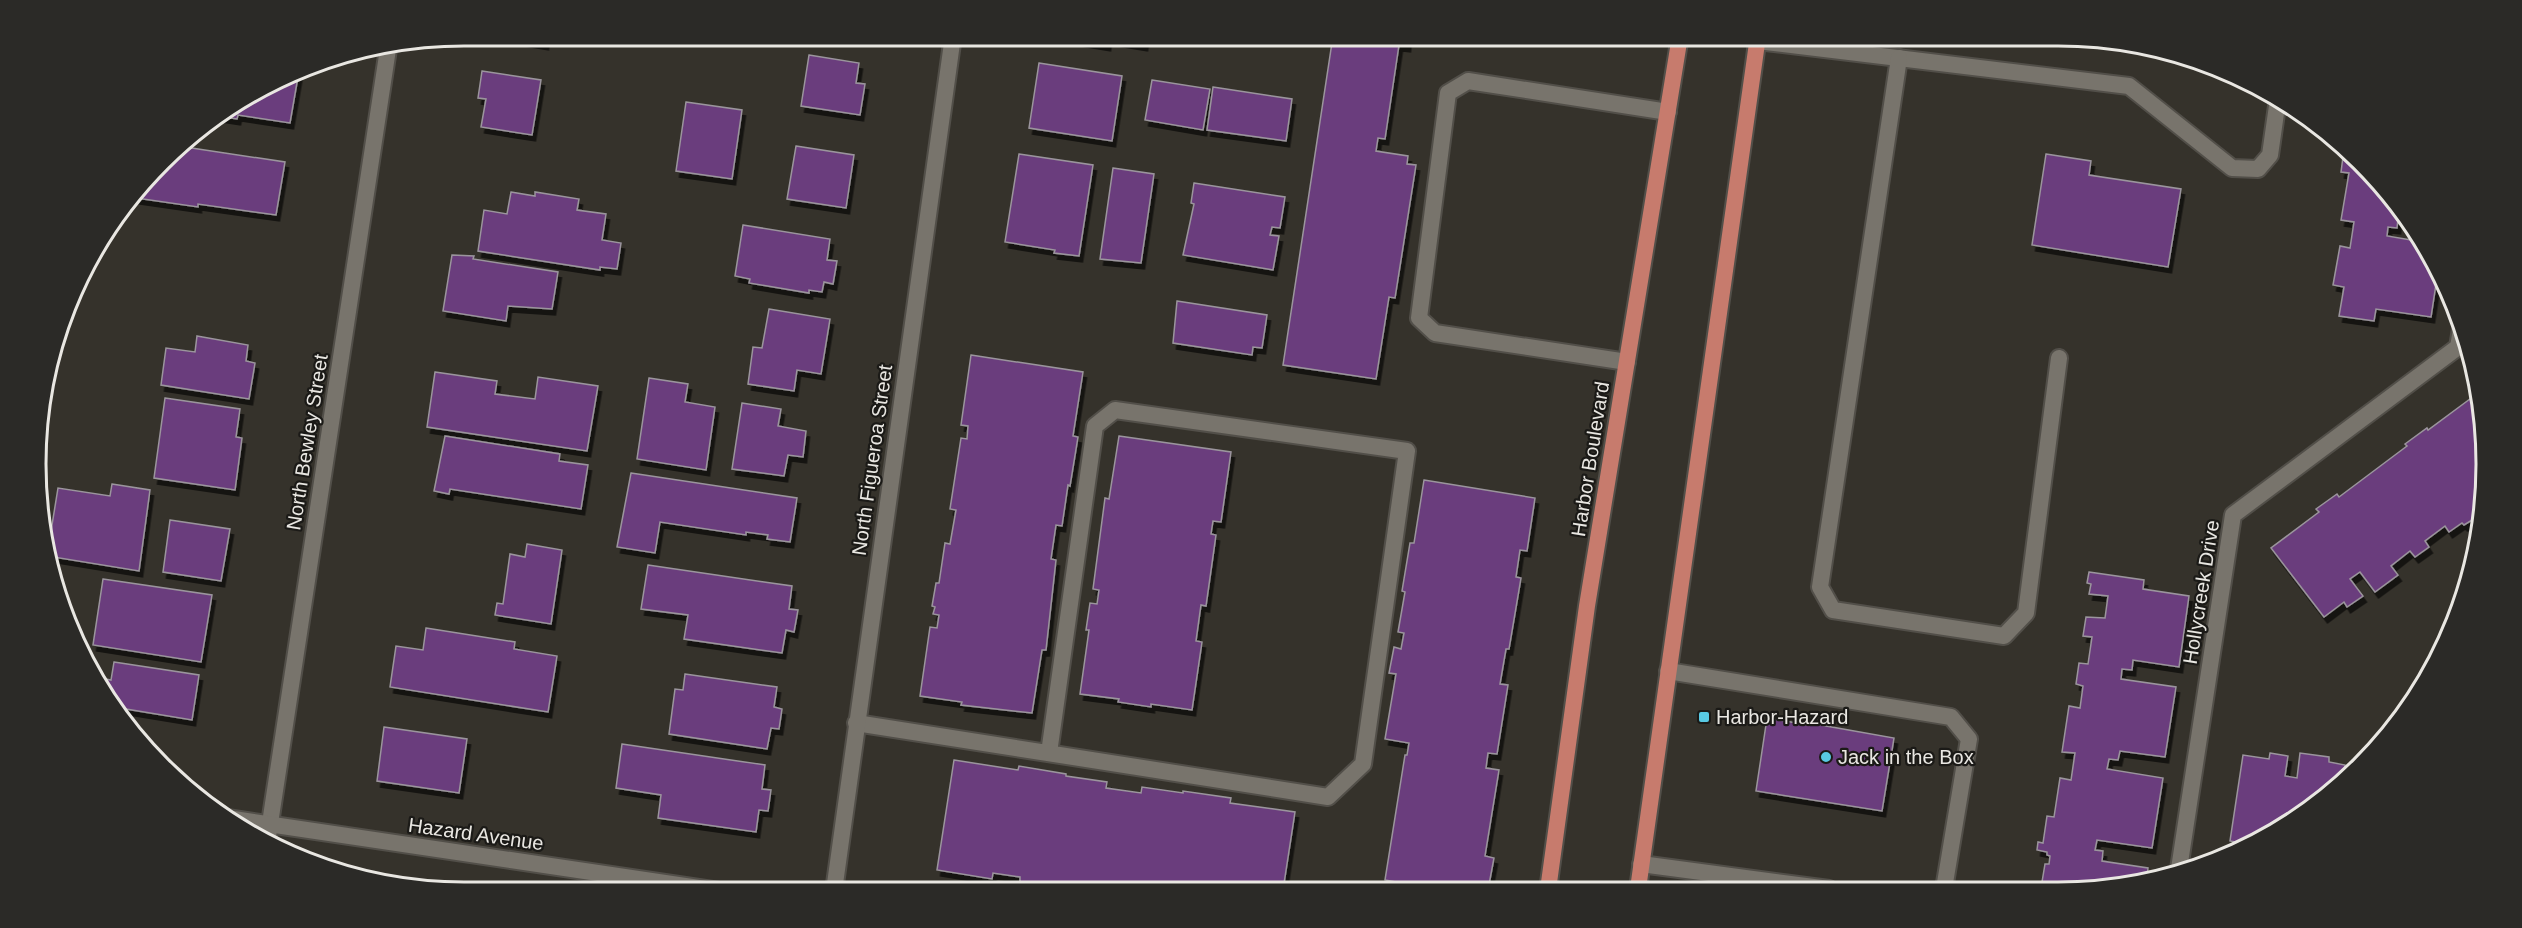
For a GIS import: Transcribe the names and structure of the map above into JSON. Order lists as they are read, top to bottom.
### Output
{
  "streets": {
    "main road": ["Harbor Boulevard"],
    "street": [
      "North Bewley Street",
      "North Figueroa Street",
      "Hollycreek Drive",
      "Hazard Avenue"
    ]
  },
  "crossings": [
    ["North Bewley Street", "Hazard Avenue"]
  ],
  "places": {
    "transit": ["Harbor-Hazard"],
    "other": ["Jack in the Box"]
  }
}
